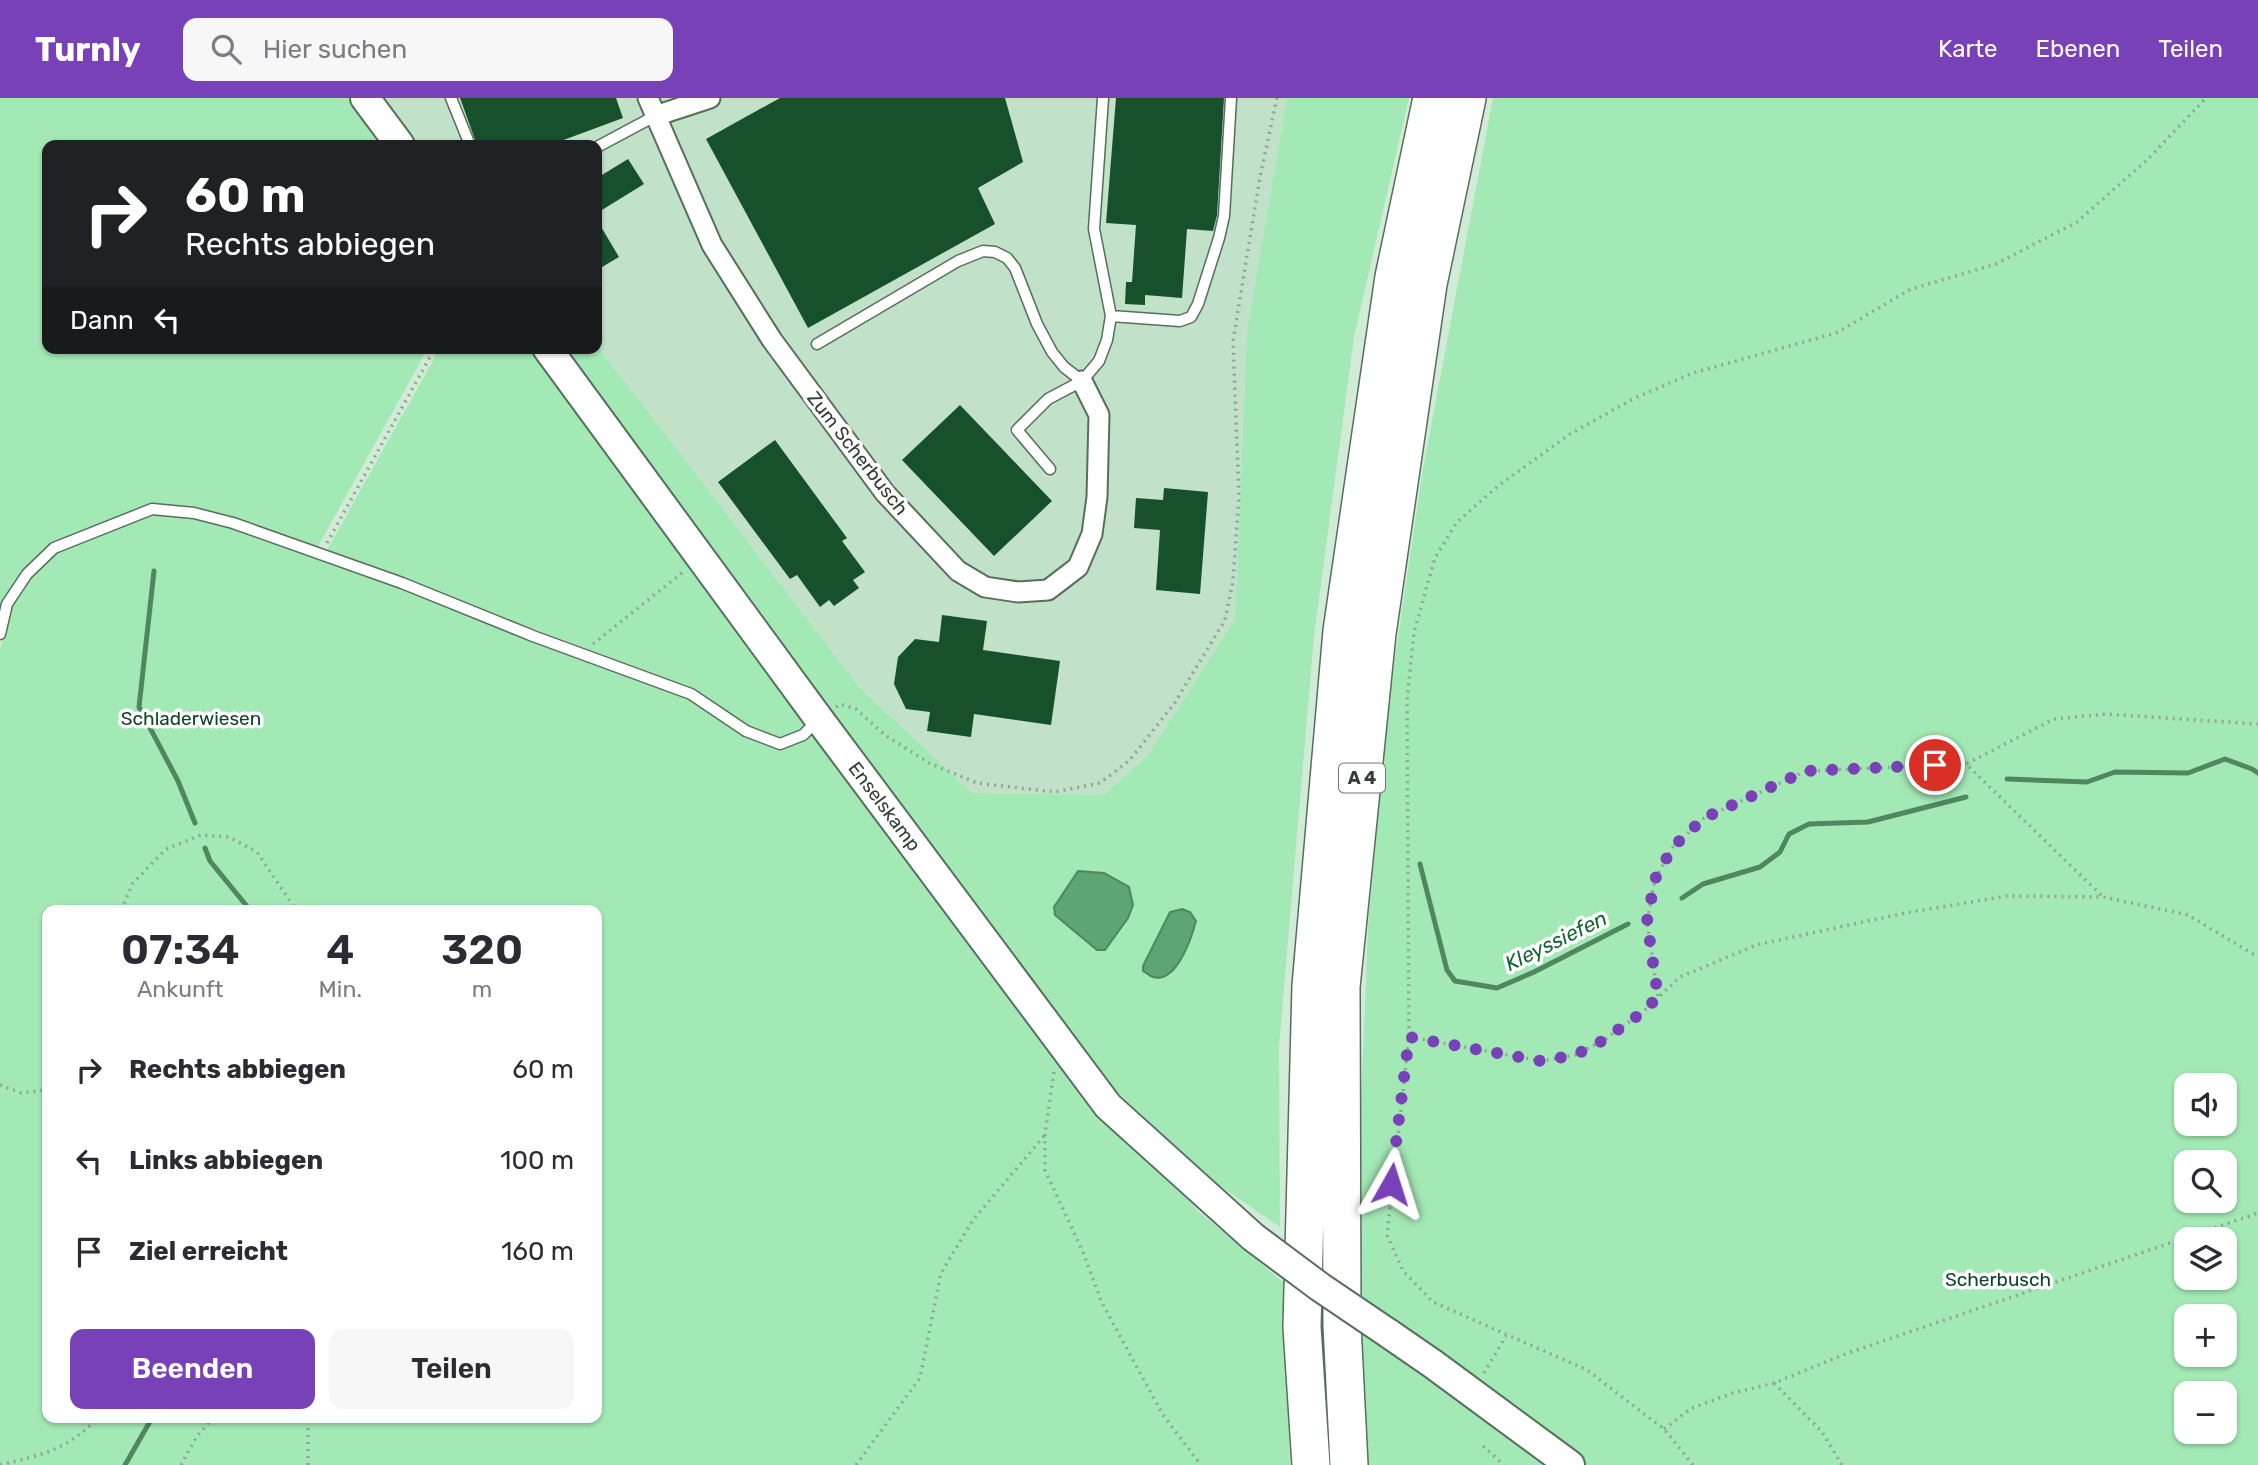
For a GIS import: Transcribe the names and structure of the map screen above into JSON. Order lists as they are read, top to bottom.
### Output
{
  "streets": {
    "highway": ["A 4"],
    "main road": ["Enselskamp"],
    "street": ["Zum Scherbusch"]
  },
  "water": ["Kleyssiefen"],
  "parks": ["Schladerwiesen", "Scherbusch"],
  "page": {
    "header": "Turnly",
    "search": "Hier suchen",
    "nav": ["Karte", "Ebenen", "Teilen"],
    "turn": ["60 m", "Rechts abbiegen"],
    "then": "Dann",
    "eta": [
      "07:34",
      "Ankunft",
      "4",
      "Min.",
      "320",
      "m"
    ],
    "list": [
      {
        "name": "Rechts abbiegen",
        "value": "60 m"
      },
      {
        "name": "Links abbiegen",
        "value": "100 m"
      },
      {
        "name": "Ziel erreicht",
        "value": "160 m"
      }
    ],
    "map_buttons": ["+", "−"],
    "buttons": ["Beenden", "Teilen"]
  }
}
